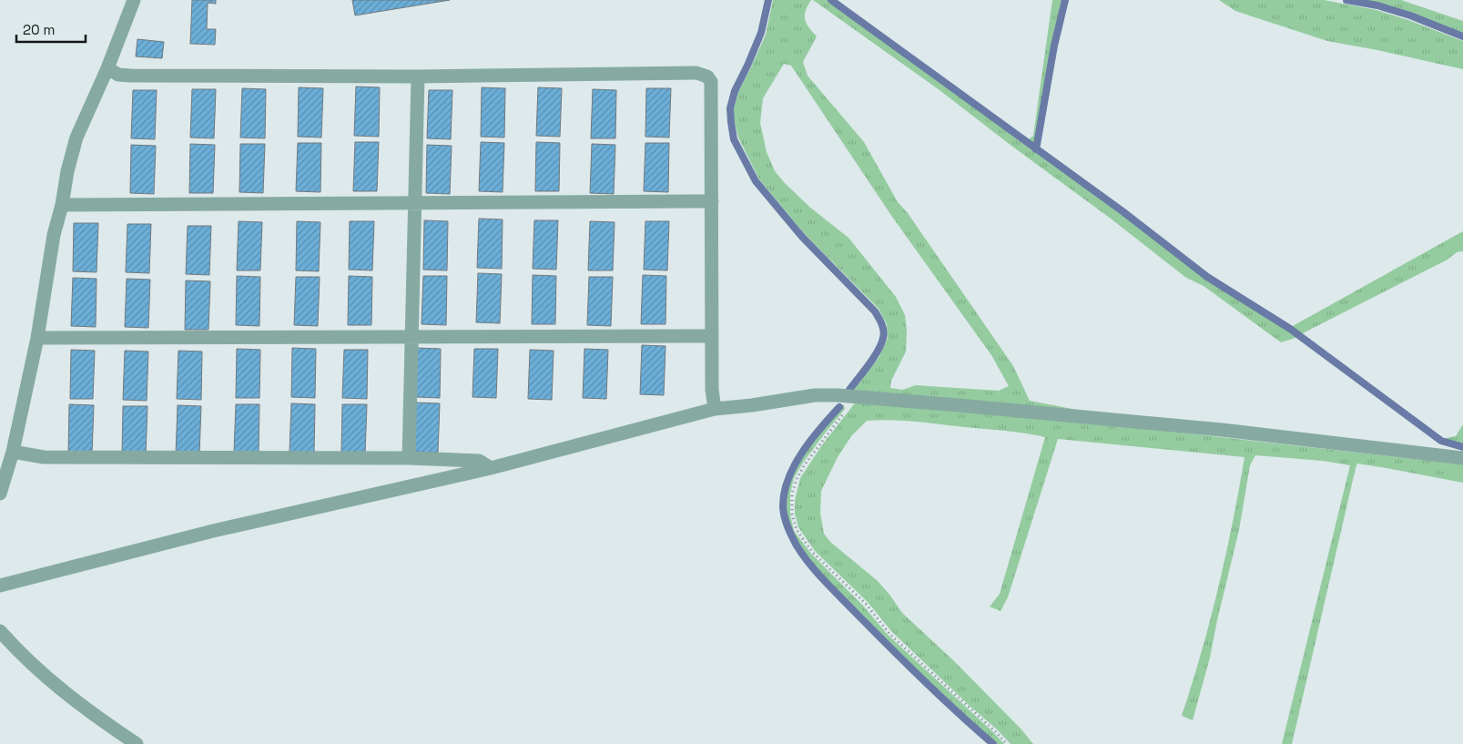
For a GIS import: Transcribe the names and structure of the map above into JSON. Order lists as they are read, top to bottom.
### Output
{
  "scale_bar": "20 m"
}
